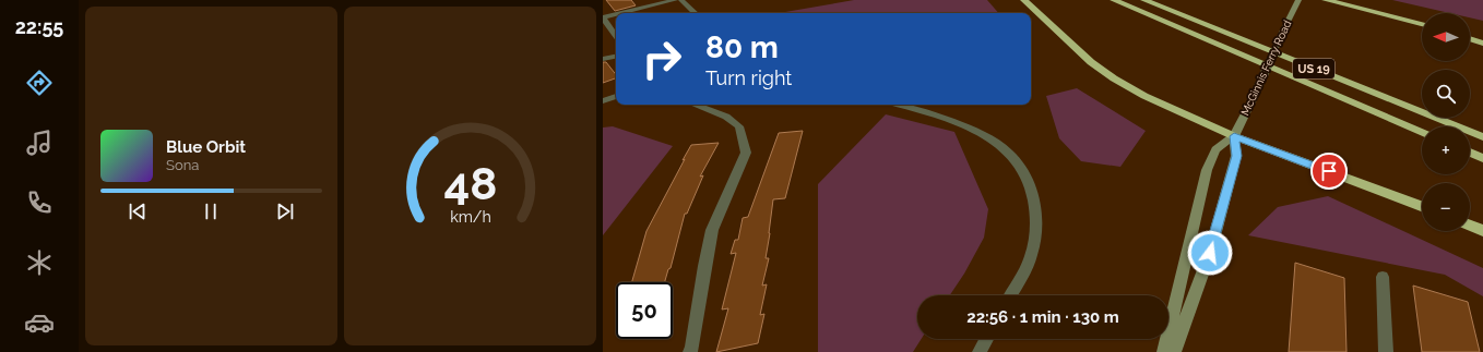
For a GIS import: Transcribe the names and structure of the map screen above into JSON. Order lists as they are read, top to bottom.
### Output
{
  "streets": {
    "highway": ["US 19"],
    "main road": ["McGinnis Ferry Road"]
  },
  "north": "left",
  "page": {
    "tabs": "22:55",
    "map_buttons": ["+", "−"],
    "turn": ["80 m", "Turn right"],
    "song": ["Blue Orbit", "Sona"],
    "limit": "50",
    "trip": "22:56 · 1 min · 130 m",
    "gauge": ["48", "km/h"]
  }
}
